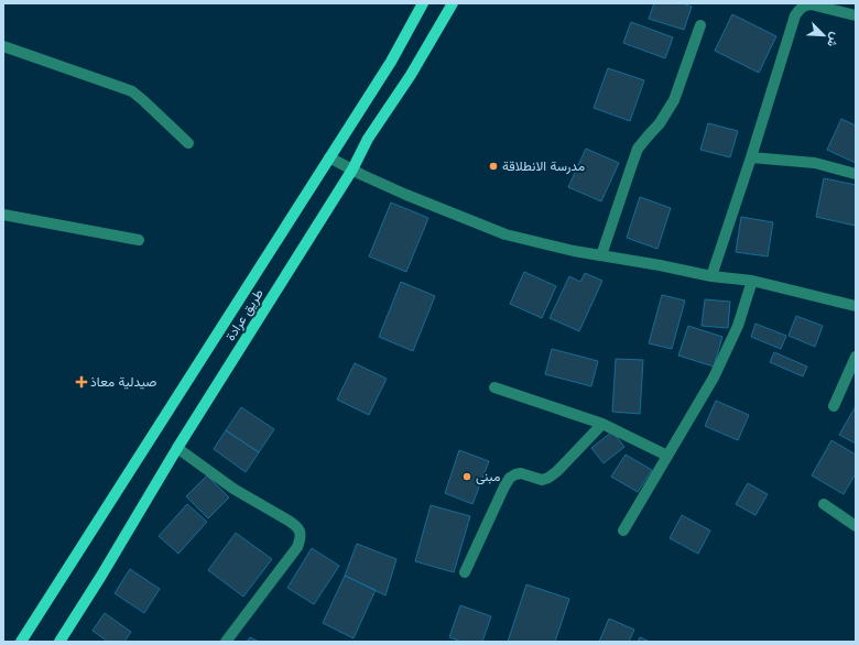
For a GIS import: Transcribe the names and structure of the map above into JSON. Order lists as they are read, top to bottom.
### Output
{
  "streets": {
    "main road": ["طريق عرادة"]
  },
  "places": {
    "other": ["مدرسة الانطلاقة", "مبنى"],
    "health": ["صيدلية معاذ"]
  },
  "north": "bottom right"
}
